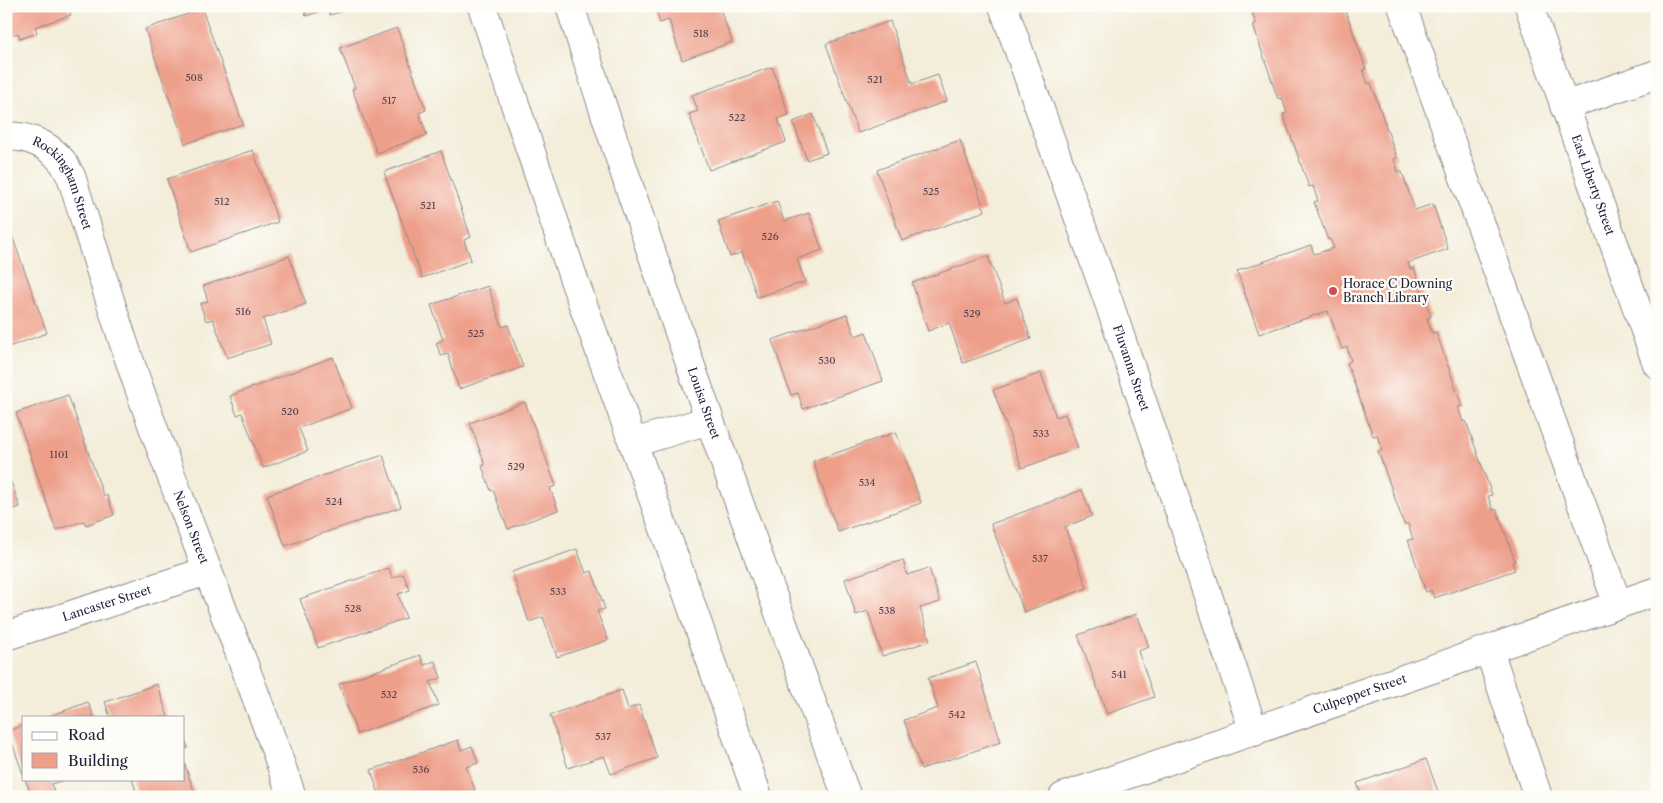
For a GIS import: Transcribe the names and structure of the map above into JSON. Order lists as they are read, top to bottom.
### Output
{
  "streets": {
    "street": [
      "East Liberty Street",
      "Rockingham Street",
      "Fluvanna Street",
      "Louisa Street",
      "Nelson Street",
      "Lancaster Street",
      "Culpepper Street"
    ]
  },
  "crossings": [
    ["Rockingham Street", "Nelson Street"],
    ["Fluvanna Street", "Culpepper Street"],
    ["Nelson Street", "Lancaster Street"]
  ],
  "places": ["Horace C Downing Branch Library"],
  "house_numbers": [
    "518",
    "508",
    "521",
    "517",
    "522",
    "525",
    "512",
    "521",
    "526",
    "516",
    "529",
    "525",
    "530",
    "520",
    "533",
    "1101",
    "529",
    "534",
    "524",
    "537",
    "533",
    "528",
    "538",
    "541",
    "532",
    "542",
    "537",
    "536"
  ],
  "legend": ["Road", "Building"]
}
